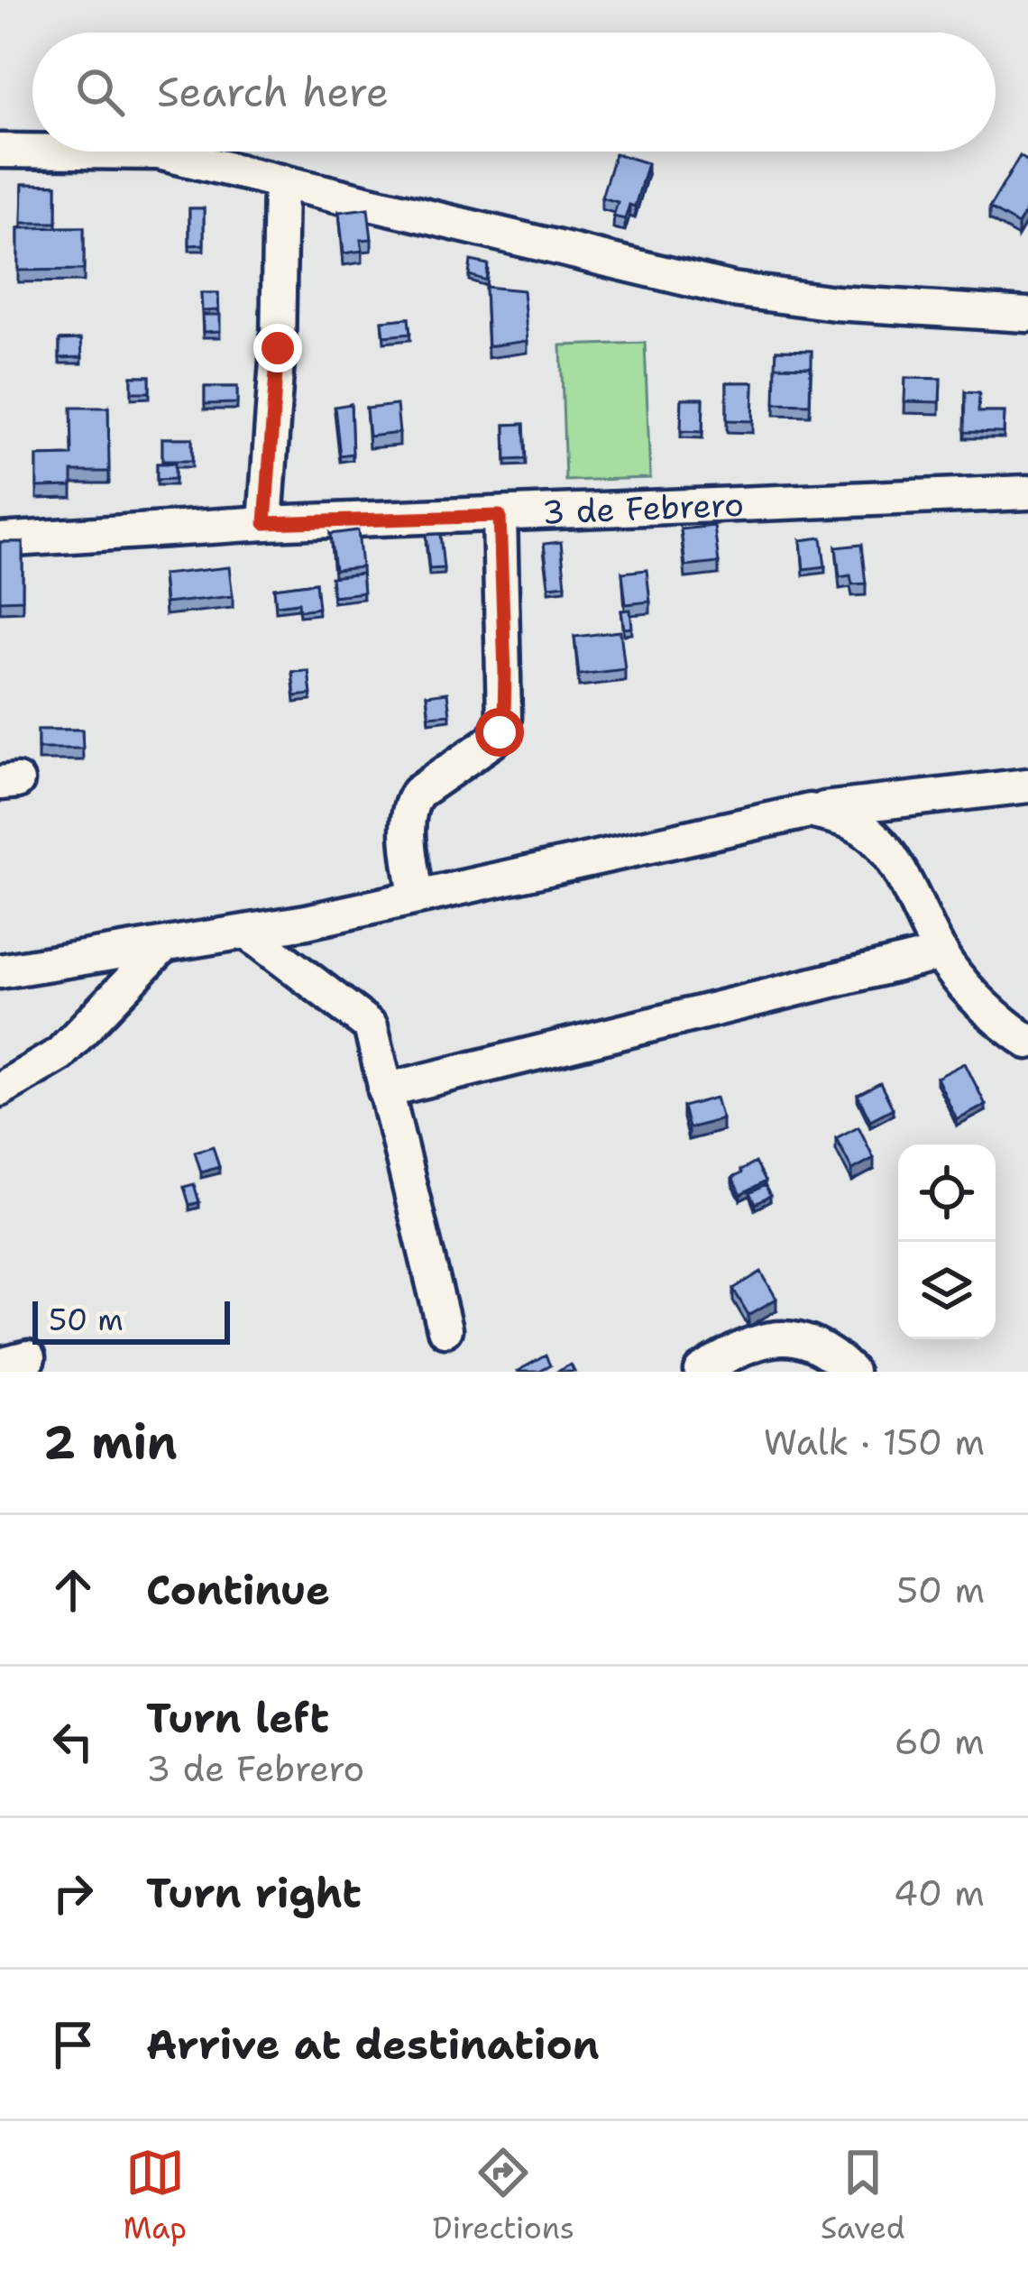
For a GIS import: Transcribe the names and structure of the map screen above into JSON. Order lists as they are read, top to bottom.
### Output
{
  "streets": {
    "street": ["3 de Febrero"]
  },
  "scale_bar": "50 m",
  "page": {
    "search": "Search here",
    "scale": "50 m",
    "heading": ["2 min", "Walk · 150 m"],
    "list": [
      ["Continue", "50 m"],
      ["Turn left", "3 de Febrero", "60 m"],
      ["Turn right", "40 m"],
      "Arrive at destination"
    ],
    "nav": ["Map", "Directions", "Saved"]
  }
}
